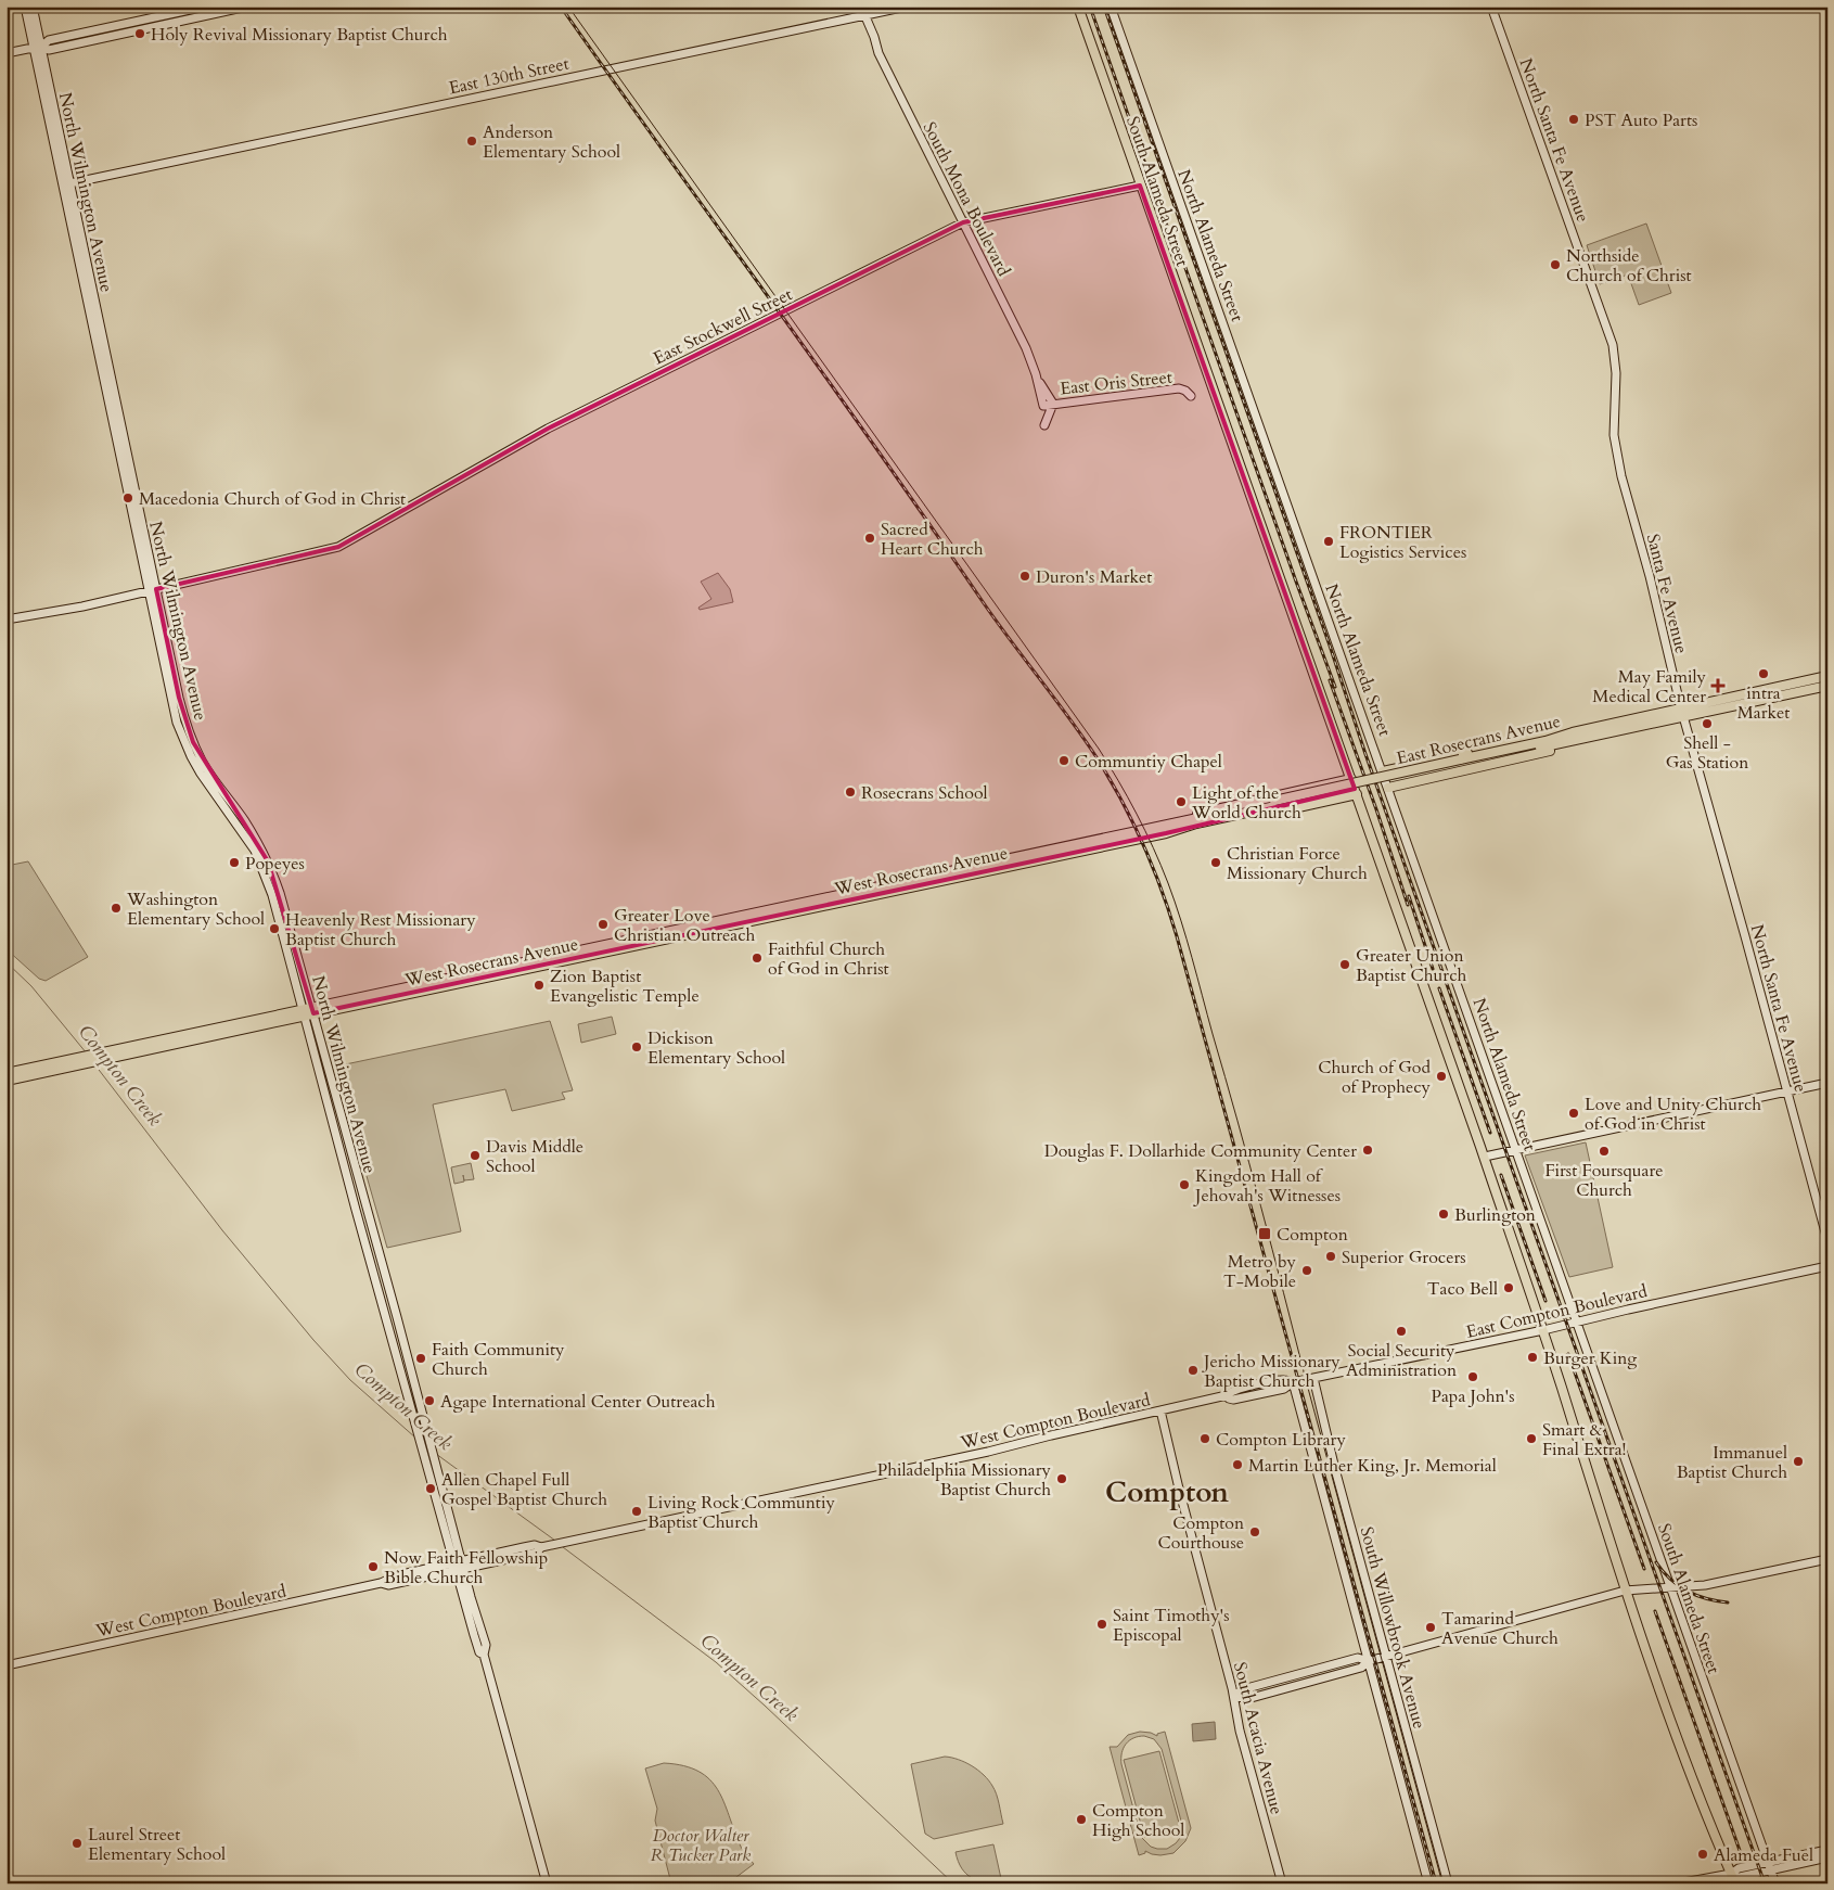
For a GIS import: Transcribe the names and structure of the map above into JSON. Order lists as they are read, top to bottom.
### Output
{
  "streets": {
    "main road": ["South Alameda Street", "East Rosecrans Avenue", "West Rosecrans Avenue"],
    "street": [
      "East 130th Street",
      "North Santa Fe Avenue",
      "North Wilmington Avenue",
      "South Mona Boulevard",
      "North Alameda Street",
      "East Stockwell Street",
      "East Oris Street",
      "Santa Fe Avenue",
      "East Compton Boulevard",
      "West Compton Boulevard",
      "South Willowbrook Avenue",
      "South Acacia Avenue"
    ]
  },
  "crossings": [
    ["East 130th Street", "North Wilmington Avenue"],
    ["East 130th Street", "South Mona Boulevard"],
    ["North Santa Fe Avenue", "Santa Fe Avenue"],
    ["South Alameda Street", "North Alameda Street"],
    ["South Alameda Street", "East Stockwell Street"],
    ["South Alameda Street", "East Compton Boulevard"],
    ["North Wilmington Avenue", "East Stockwell Street"],
    ["North Wilmington Avenue", "West Rosecrans Avenue"],
    ["North Wilmington Avenue", "West Compton Boulevard"],
    ["South Mona Boulevard", "East Stockwell Street"],
    ["South Mona Boulevard", "East Oris Street"],
    ["North Alameda Street", "East Compton Boulevard"],
    ["Santa Fe Avenue", "East Rosecrans Avenue"],
    ["East Rosecrans Avenue", "West Rosecrans Avenue"],
    ["East Compton Boulevard", "West Compton Boulevard"],
    ["East Compton Boulevard", "South Willowbrook Avenue"],
    ["West Compton Boulevard", "South Willowbrook Avenue"],
    ["West Compton Boulevard", "South Acacia Avenue"]
  ],
  "districts": ["Compton"],
  "water": ["Compton Creek"],
  "parks": ["Doctor Walter R Tucker Park"],
  "places": {
    "other": [
      "Holy Revival Missionary Baptist Church",
      "PST Auto Parts",
      "Anderson Elementary School",
      "Northside Church of Christ",
      "Macedonia Church of God in Christ",
      "Sacred Heart Church",
      "FRONTIER Logistics Services",
      "Duron's Market",
      "intra Market",
      "Shell - Gas Station",
      "Communtiy Chapel",
      "Rosecrans School",
      "Light of the World Church",
      "Popeyes",
      "Christian Force Missionary Church",
      "Washington Elementary School",
      "Greater Love Christian Outreach",
      "Heavenly Rest Missionary Baptist Church",
      "Faithful Church of God in Christ",
      "Greater Union Baptist Church",
      "Zion Baptist Evangelistic Temple",
      "Dickison Elementary School",
      "Church of God of Prophecy",
      "Love and Unity Church of God in Christ",
      "Douglas F. Dollarhide Community Center",
      "First Foursquare Church",
      "Davis Middle School",
      "Kingdom Hall of Jehovah's Witnesses",
      "Burlington",
      "Superior Grocers",
      "Metro by T-Mobile",
      "Taco Bell",
      "Social Security Administration",
      "Burger King",
      "Faith Community Church",
      "Jericho Missionary Baptist Church",
      "Papa John's",
      "Agape International Center Outreach",
      "Compton Library",
      "Smart & Final Extra!",
      "Immanuel Baptist Church",
      "Martin Luther King, Jr. Memorial",
      "Philadelphia Missionary Baptist Church",
      "Allen Chapel Full Gospel Baptist Church",
      "Living Rock Communtiy Baptist Church",
      "Compton Courthouse",
      "Now Faith Fellowship Bible Church",
      "Saint Timothy's Episcopal",
      "Tamarind Avenue Church",
      "Compton High School",
      "Laurel Street Elementary School",
      "Alameda Fuel"
    ],
    "health": ["May Family Medical Center"],
    "transit": ["Compton"]
  }
}
